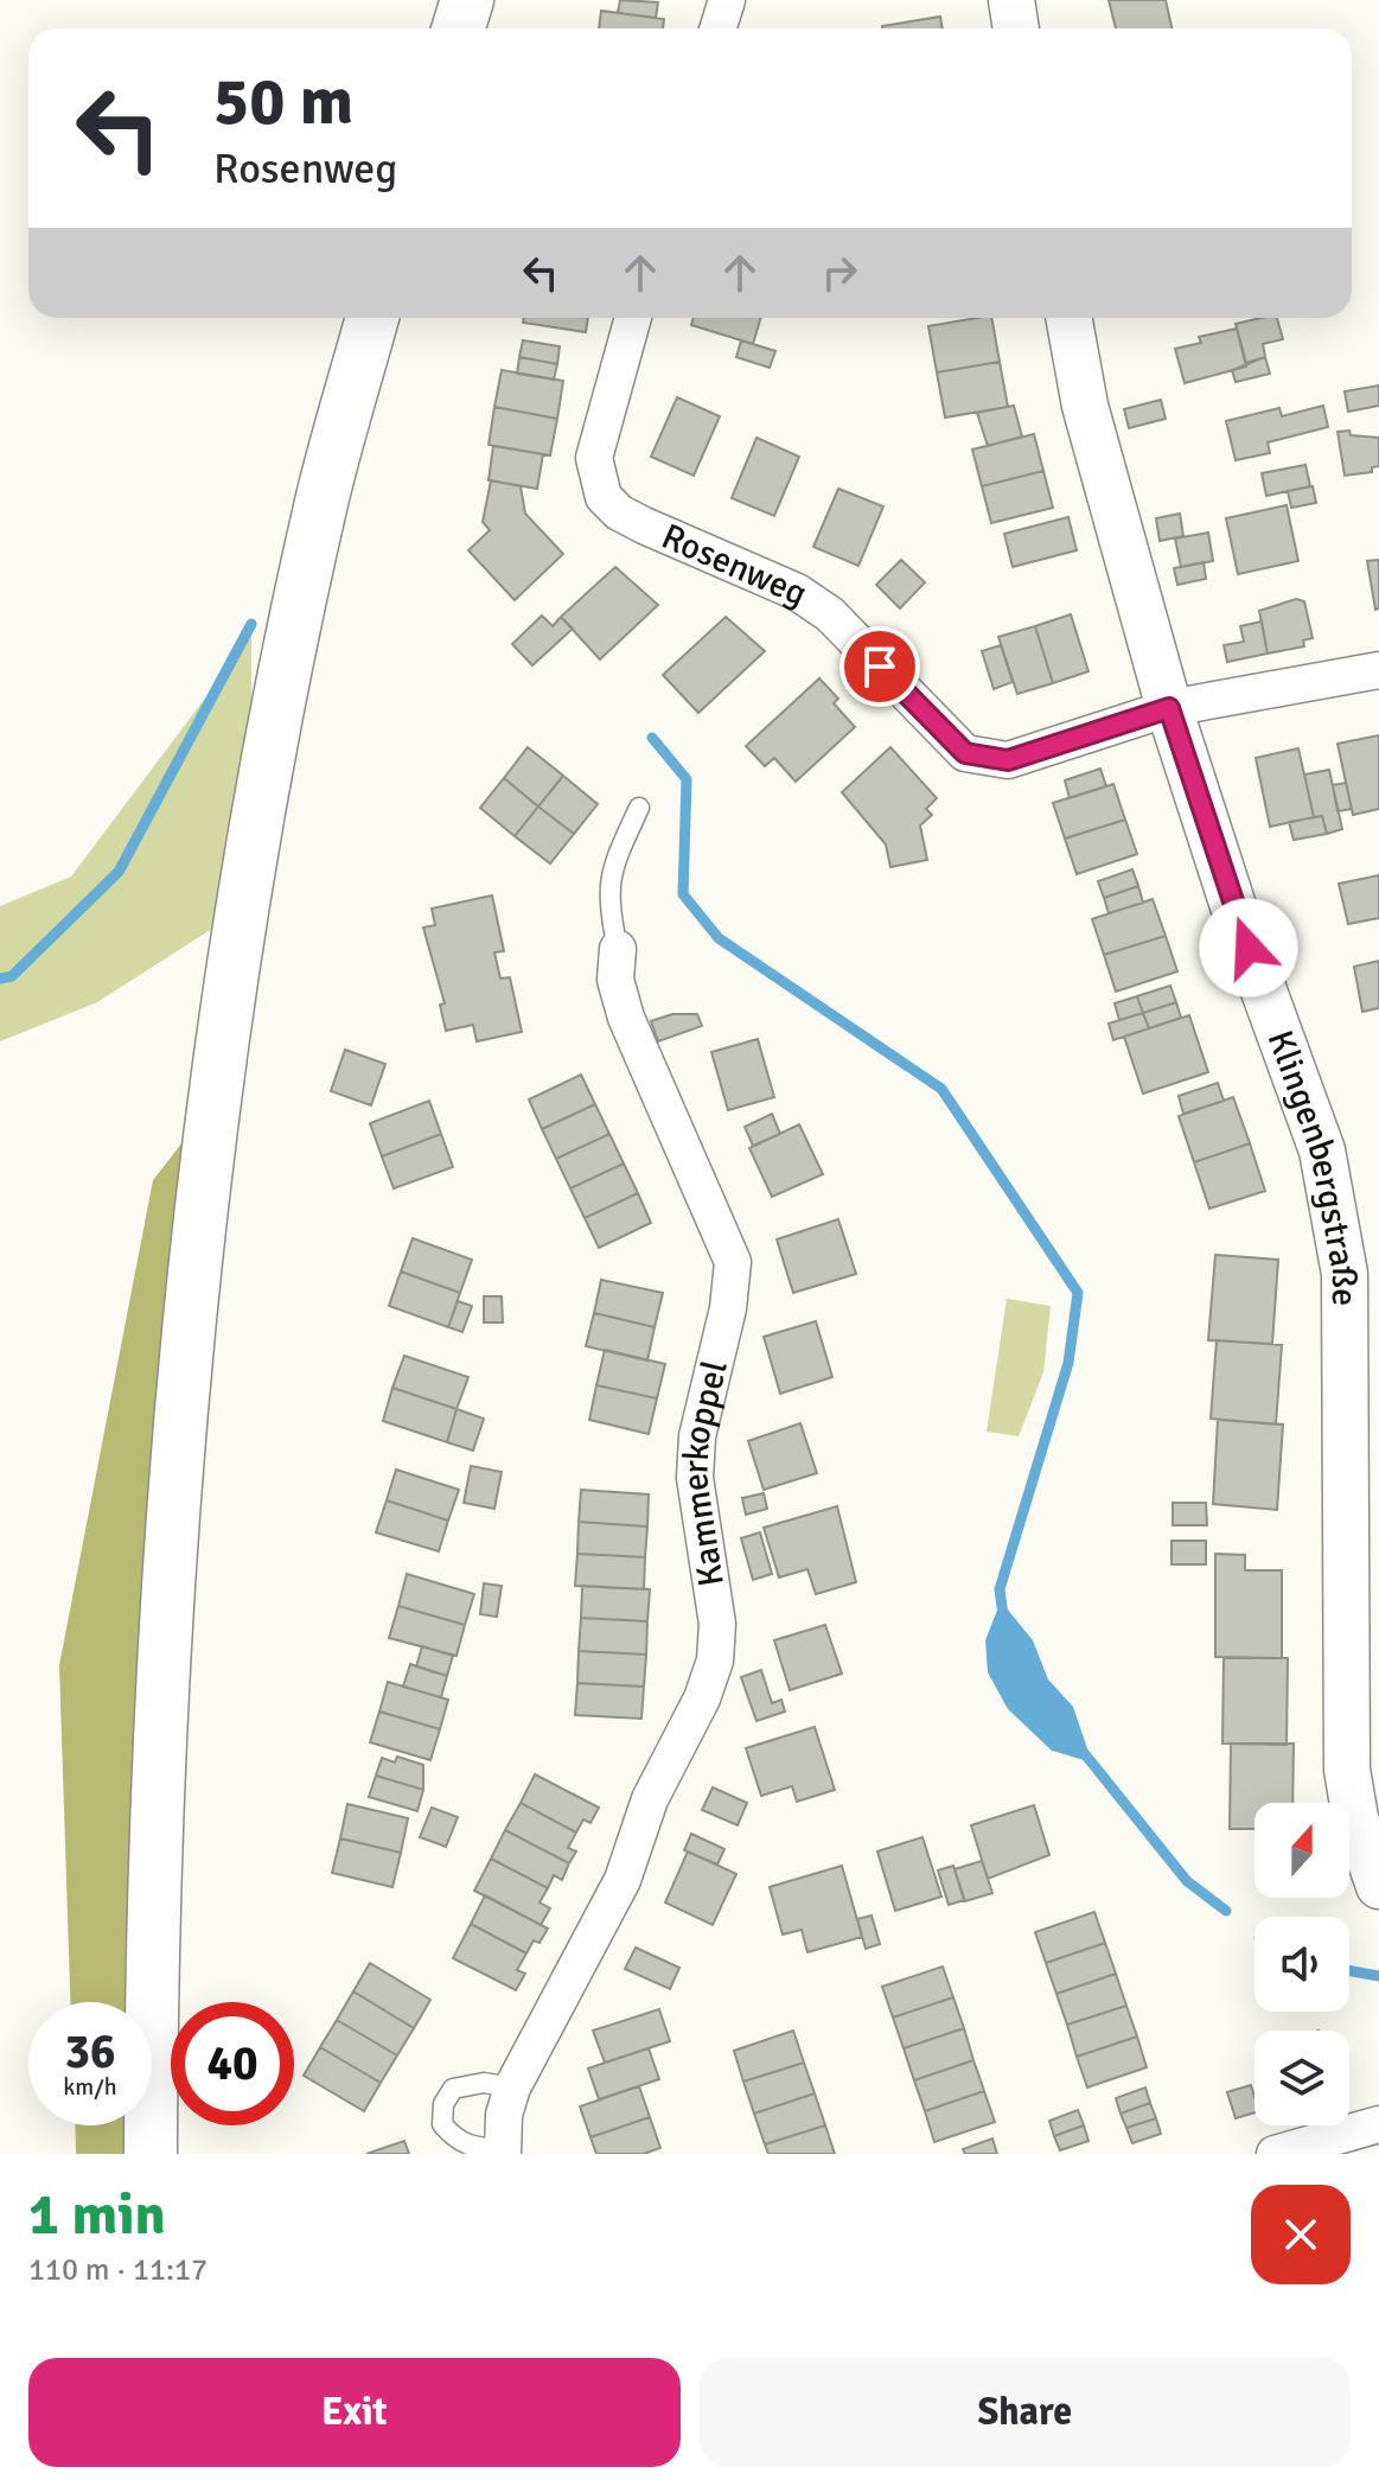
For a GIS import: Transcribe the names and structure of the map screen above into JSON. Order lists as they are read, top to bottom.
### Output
{
  "streets": {
    "street": ["Rosenweg", "Klingenbergstraße", "Kammerkoppel"]
  },
  "crossings": [
    ["Rosenweg", "Klingenbergstraße"]
  ],
  "north": "top",
  "page": {
    "turn": ["50 m", "Rosenweg"],
    "speed": "36 km/h",
    "limit": "40",
    "heading": ["1 min", "110 m · 11:17"],
    "buttons": ["Exit", "Share"]
  }
}
